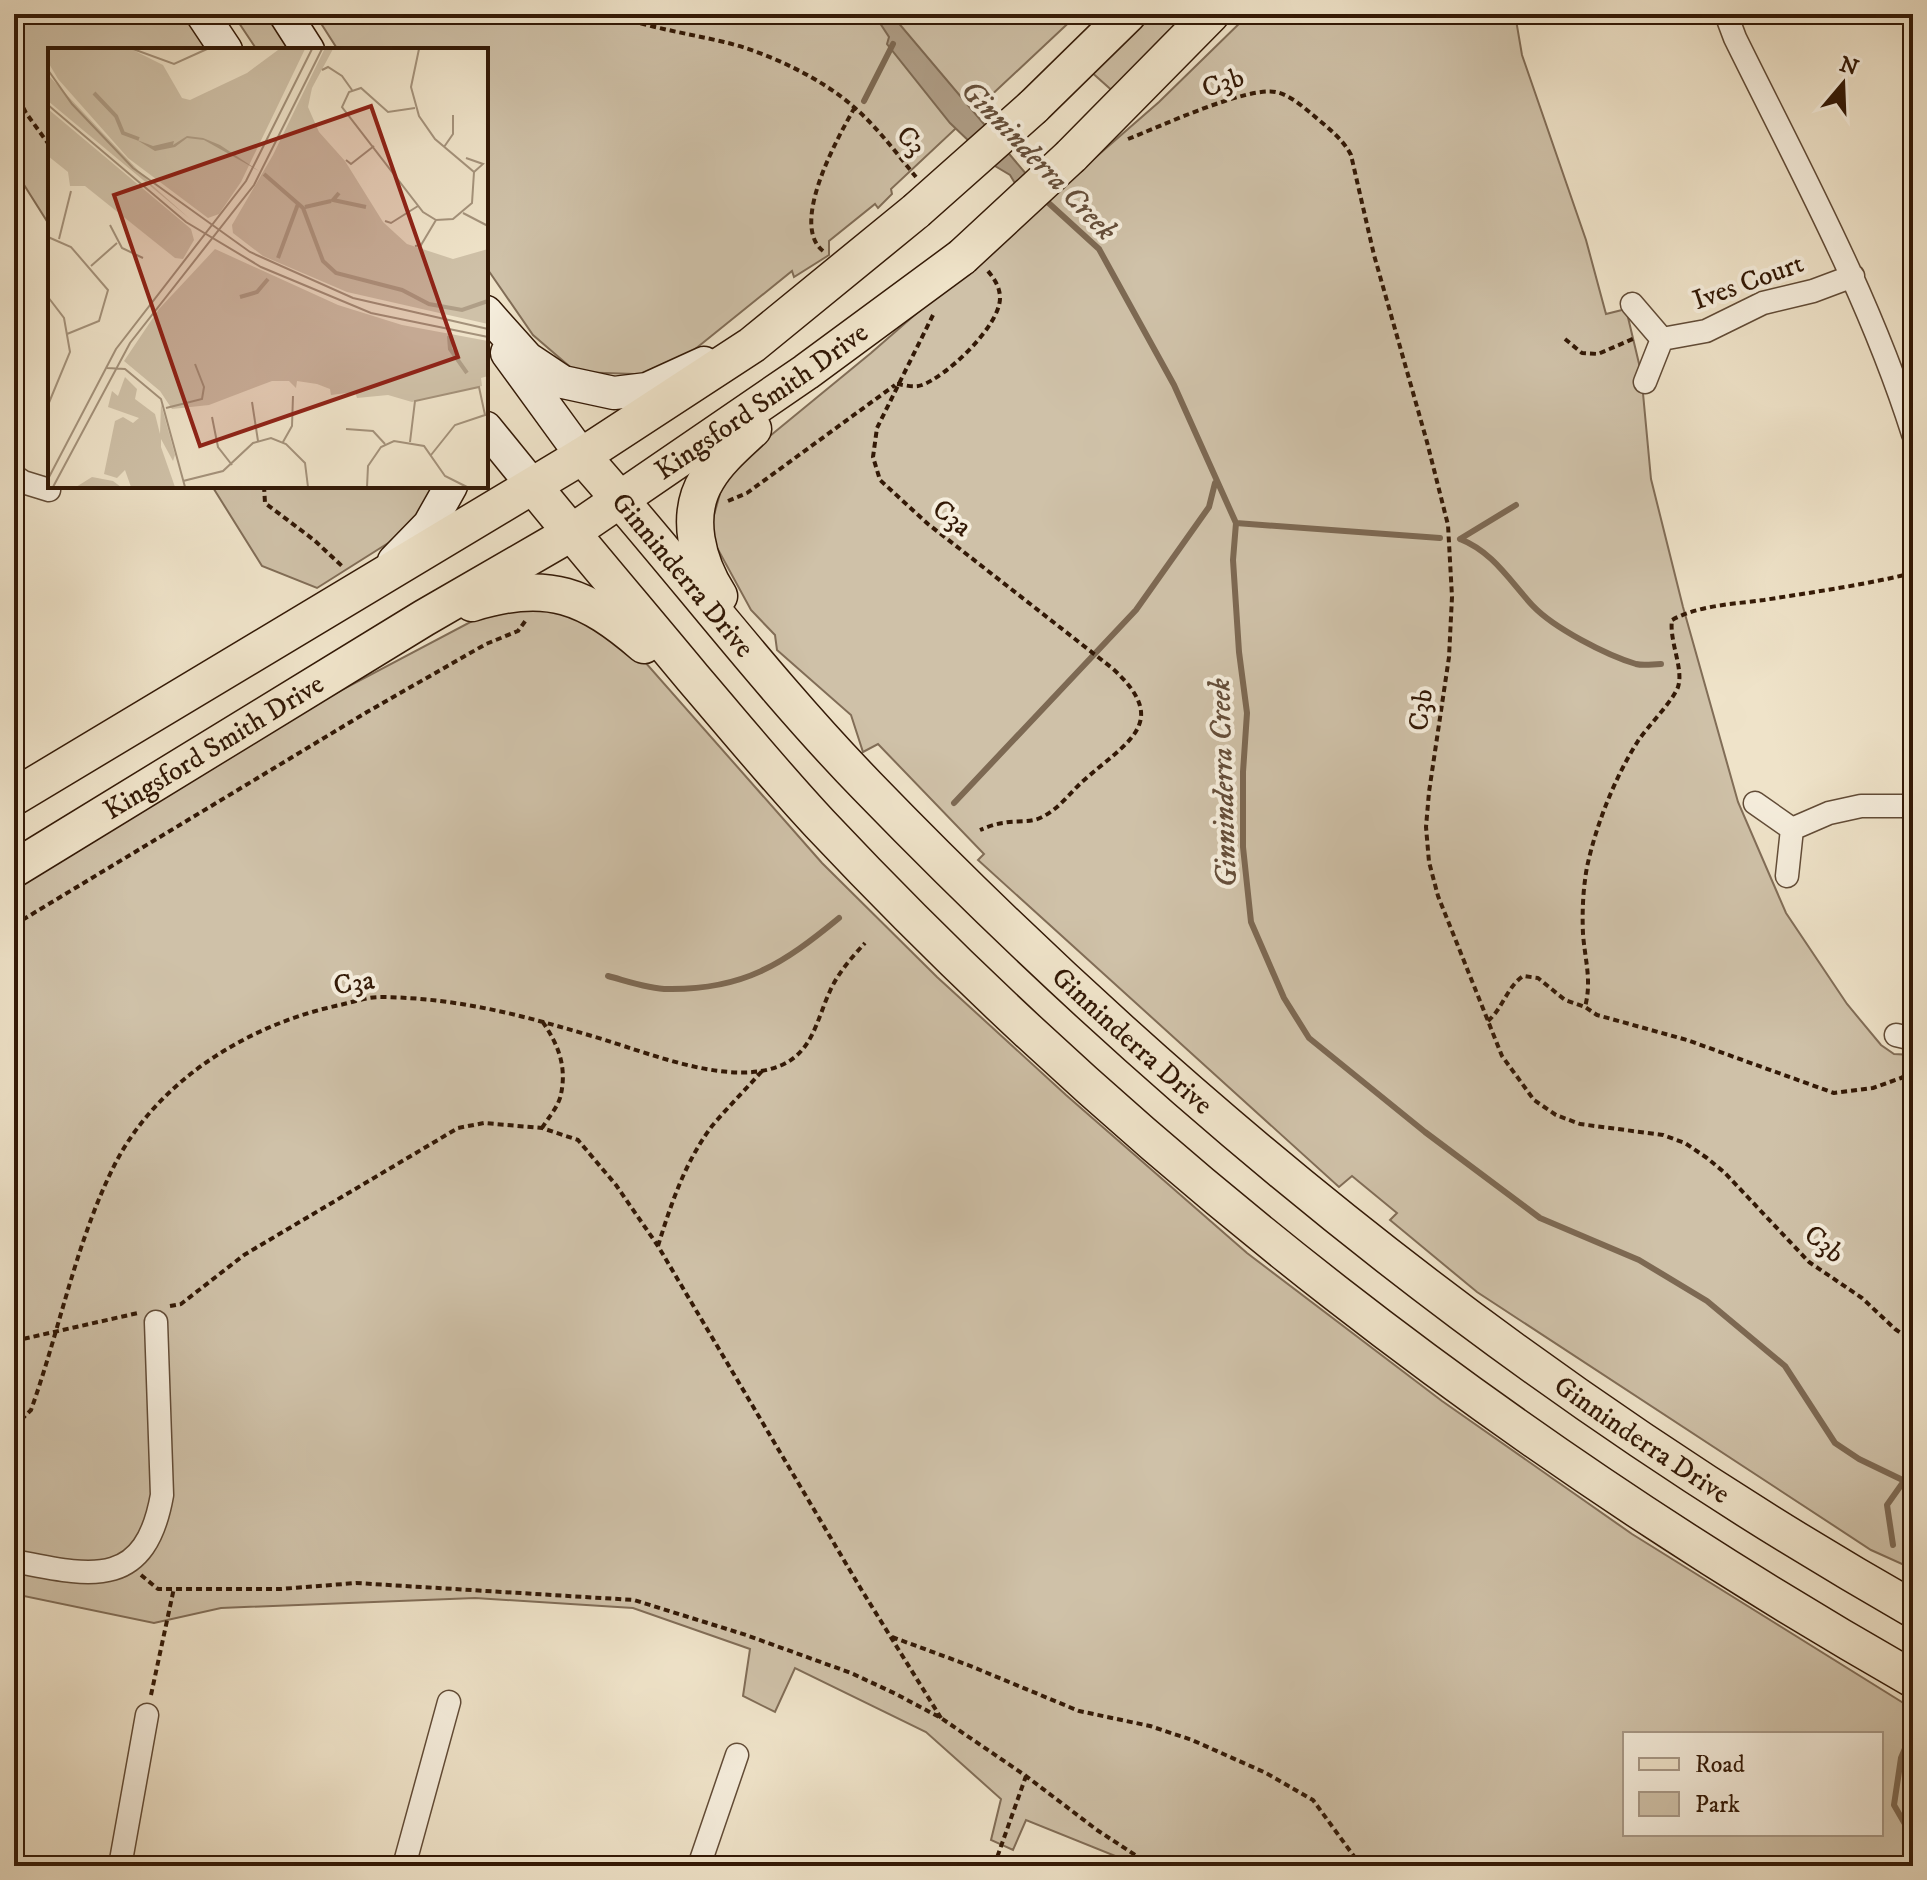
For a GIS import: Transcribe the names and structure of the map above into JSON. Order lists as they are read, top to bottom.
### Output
{
  "streets": {
    "main road": ["Kingsford Smith Drive", "Ginninderra Drive"],
    "street": ["Ives Court"],
    "path": ["C3b", "C3", "C3a"]
  },
  "crossings": [
    ["C3", "Kingsford Smith Drive"],
    ["Kingsford Smith Drive", "Ginninderra Drive"]
  ],
  "water": ["Ginninderra Creek"],
  "legend": ["Road", "Park"],
  "north": "top"
}
